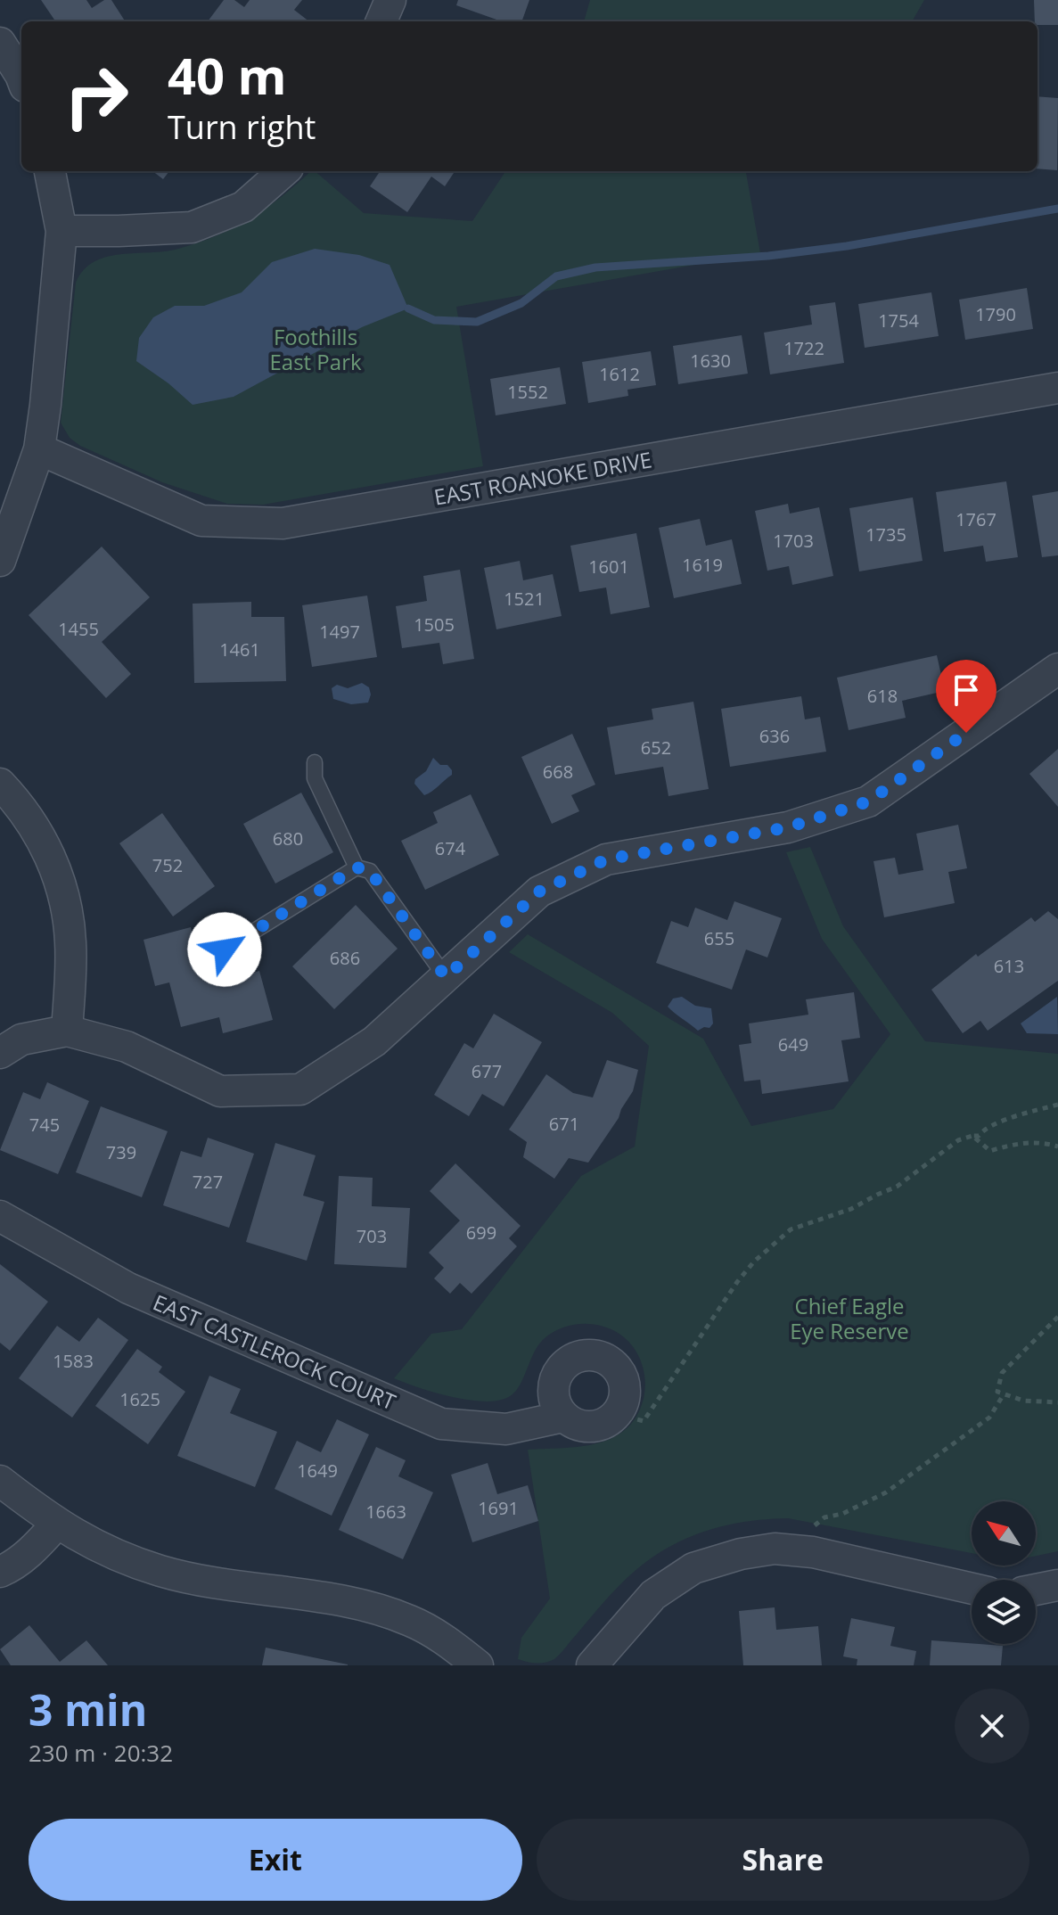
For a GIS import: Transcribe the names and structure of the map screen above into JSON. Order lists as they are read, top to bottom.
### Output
{
  "streets": {
    "street": ["EAST ROANOKE DRIVE", "EAST CASTLEROCK COURT"]
  },
  "parks": ["Foothills East Park", "Chief Eagle Eye Reserve"],
  "house_numbers": [
    "1790",
    "1754",
    "1722",
    "1630",
    "1612",
    "1552",
    "1767",
    "1735",
    "1703",
    "1619",
    "1601",
    "1521",
    "1505",
    "1455",
    "1497",
    "1461",
    "618",
    "636",
    "652",
    "668",
    "680",
    "674",
    "752",
    "655",
    "686",
    "613",
    "649",
    "677",
    "671",
    "745",
    "739",
    "727",
    "699",
    "703",
    "1583",
    "1625",
    "1649",
    "1691",
    "1663"
  ],
  "north": "top left",
  "page": {
    "turn": ["40 m", "Turn right"],
    "heading": ["3 min", "230 m · 20:32"],
    "buttons": ["Exit", "Share"]
  }
}
